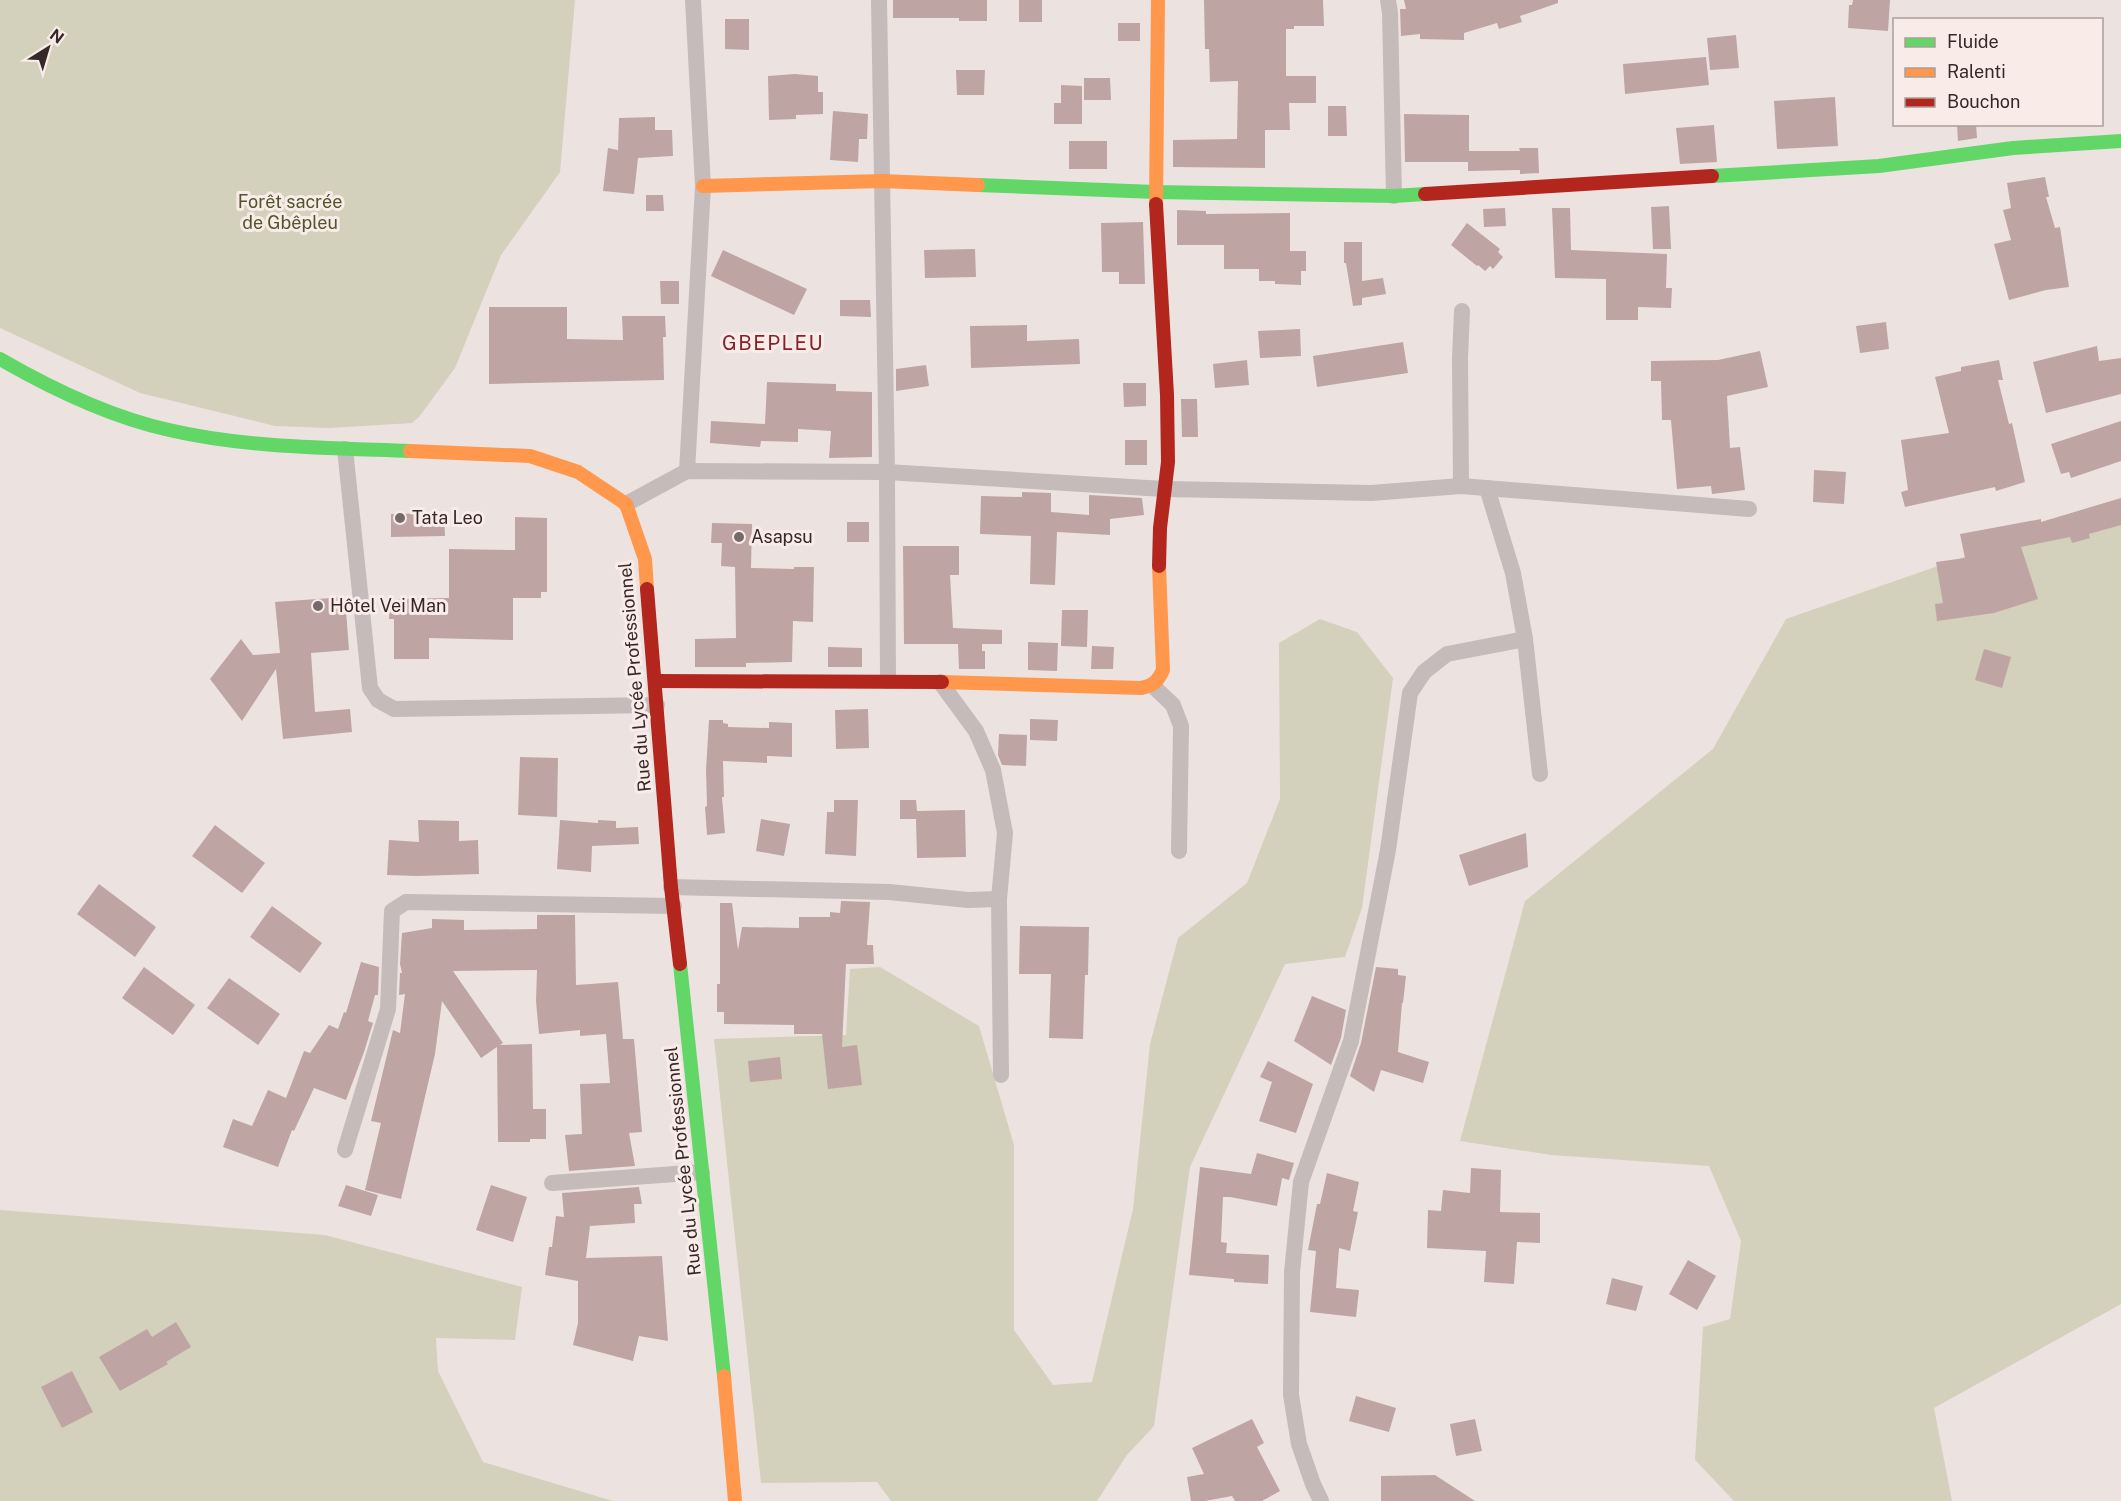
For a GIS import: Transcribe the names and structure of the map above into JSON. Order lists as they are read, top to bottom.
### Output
{
  "streets": {
    "street": ["Rue du Lycée Professionnel"]
  },
  "districts": ["GBEPLEU"],
  "parks": ["Forêt sacrée de Gbêpleu"],
  "places": ["Tata Leo", "Asapsu", "Hôtel Vei Man"],
  "legend": ["Fluide", "Ralenti", "Bouchon"],
  "north": "top right"
}
